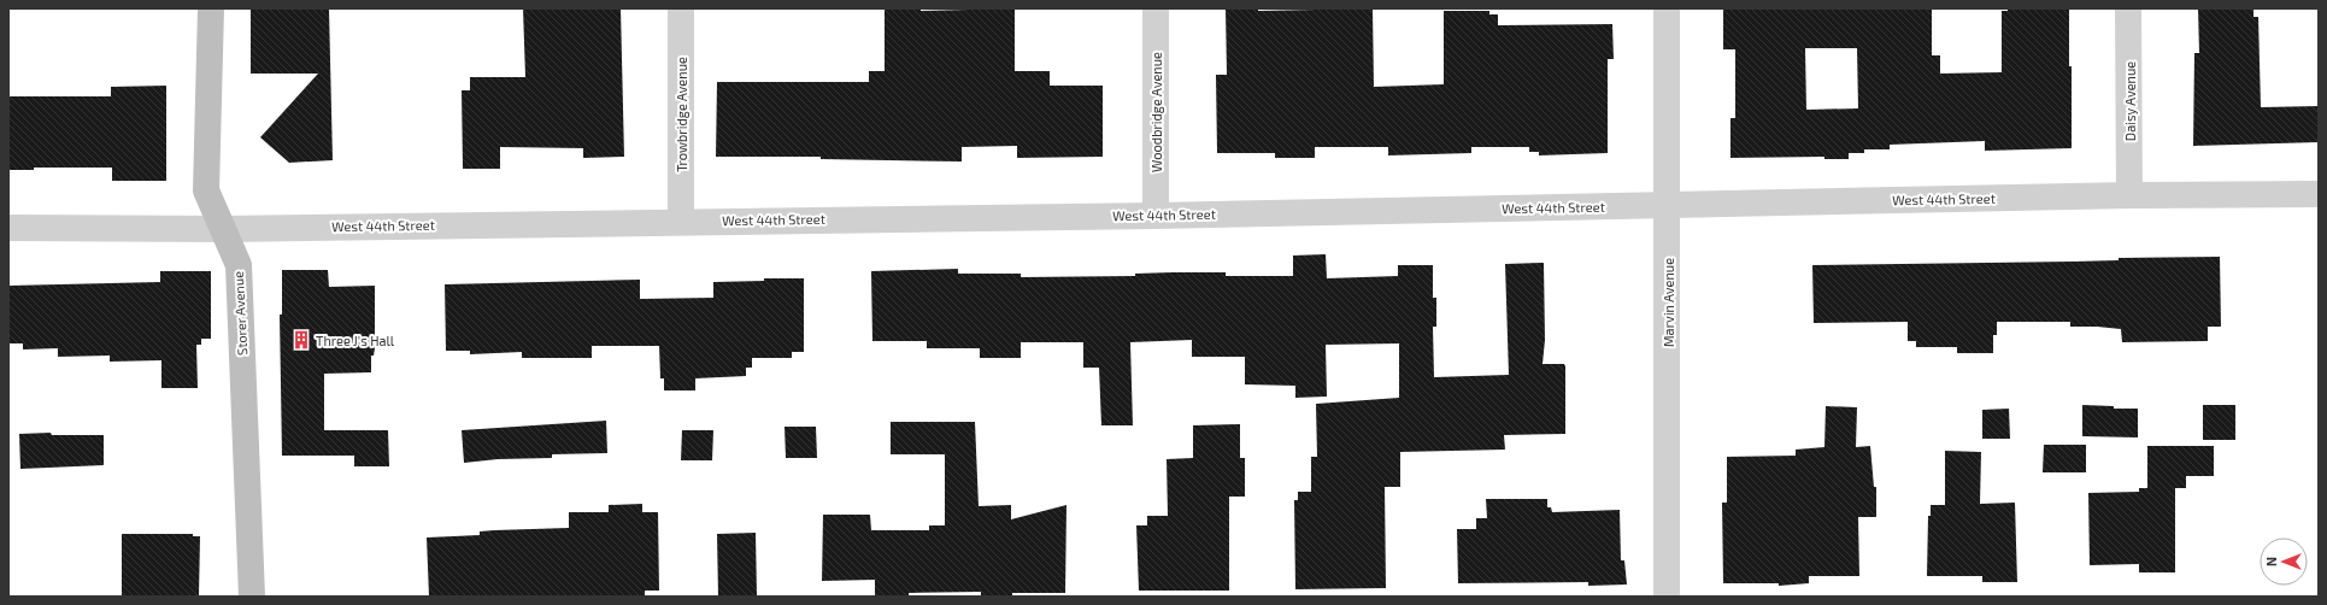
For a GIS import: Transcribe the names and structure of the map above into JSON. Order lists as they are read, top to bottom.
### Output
{
  "streets": {
    "street": [
      "Daisy Avenue",
      "Woodbridge Avenue",
      "Trowbridge Avenue",
      "West 44th Street",
      "Marvin Avenue",
      "Storer Avenue"
    ]
  },
  "crossings": [
    ["Daisy Avenue", "West 44th Street"],
    ["Woodbridge Avenue", "West 44th Street"],
    ["Trowbridge Avenue", "West 44th Street"],
    ["West 44th Street", "Marvin Avenue"],
    ["West 44th Street", "Storer Avenue"]
  ],
  "places": {
    "building": ["Three J's Hall"]
  },
  "north": "left"
}
